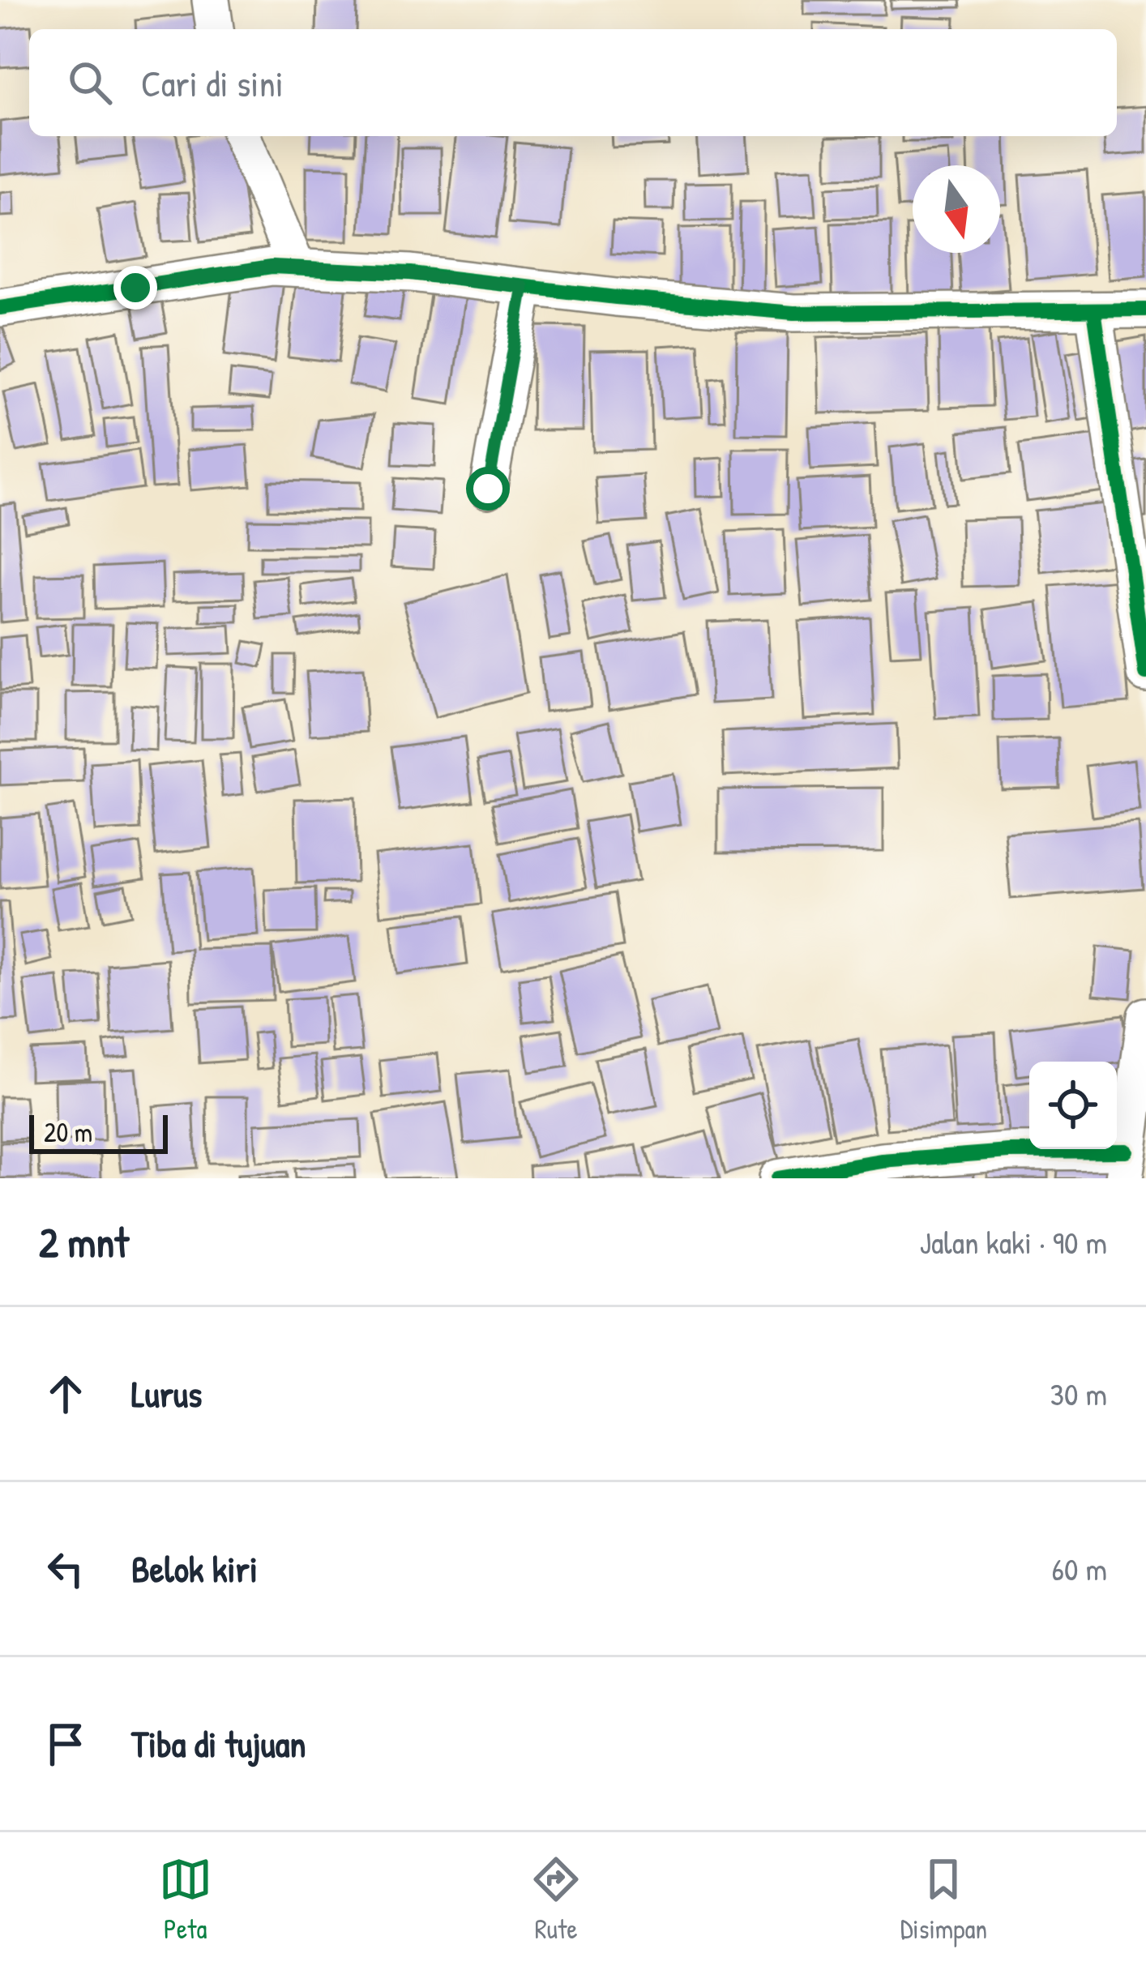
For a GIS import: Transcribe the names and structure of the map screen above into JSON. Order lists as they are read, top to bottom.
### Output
{
  "scale_bar": "20 m",
  "north": "bottom",
  "page": {
    "search": "Cari di sini",
    "scale": "20 m",
    "heading": ["2 mnt", "Jalan kaki · 90 m"],
    "list": [
      ["Lurus", "30 m"],
      ["Belok kiri", "60 m"],
      "Tiba di tujuan"
    ],
    "nav": ["Peta", "Rute", "Disimpan"]
  }
}
